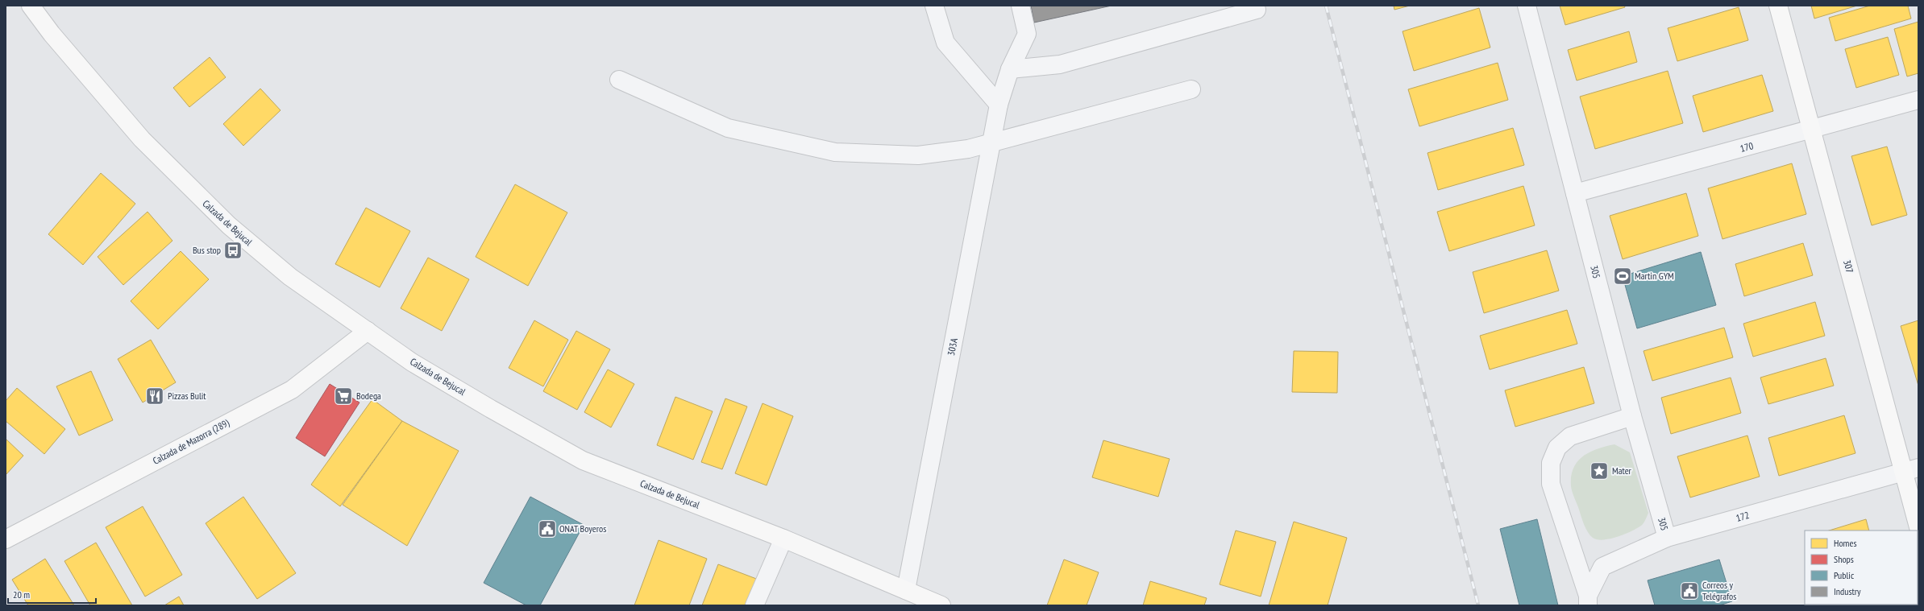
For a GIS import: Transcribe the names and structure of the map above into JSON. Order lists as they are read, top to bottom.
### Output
{
  "streets": {
    "main road": ["Calzada de Bejucal", "307", "Calzada de Mazorra (289)"],
    "street": [
      "170",
      "305",
      "303A",
      "172"
    ]
  },
  "crossings": [
    ["170", "307"],
    ["170", "305"],
    ["Calzada de Bejucal", "303A"],
    ["Calzada de Bejucal", "Calzada de Mazorra (289)"],
    ["307", "172"],
    ["305", "172"]
  ],
  "places": {
    "bus stop": ["Bus stop"],
    "sports": ["Martin GYM"],
    "restaurant": ["Pizzas Bulit"],
    "supermarket": ["Bodega"],
    "place": ["Mater"],
    "public building": ["ONAT Boyeros", "Correos y Telégrafos"]
  },
  "legend": [
    "Homes",
    "Shops",
    "Public",
    "Industry"
  ],
  "scale_bar": "20 m"
}
